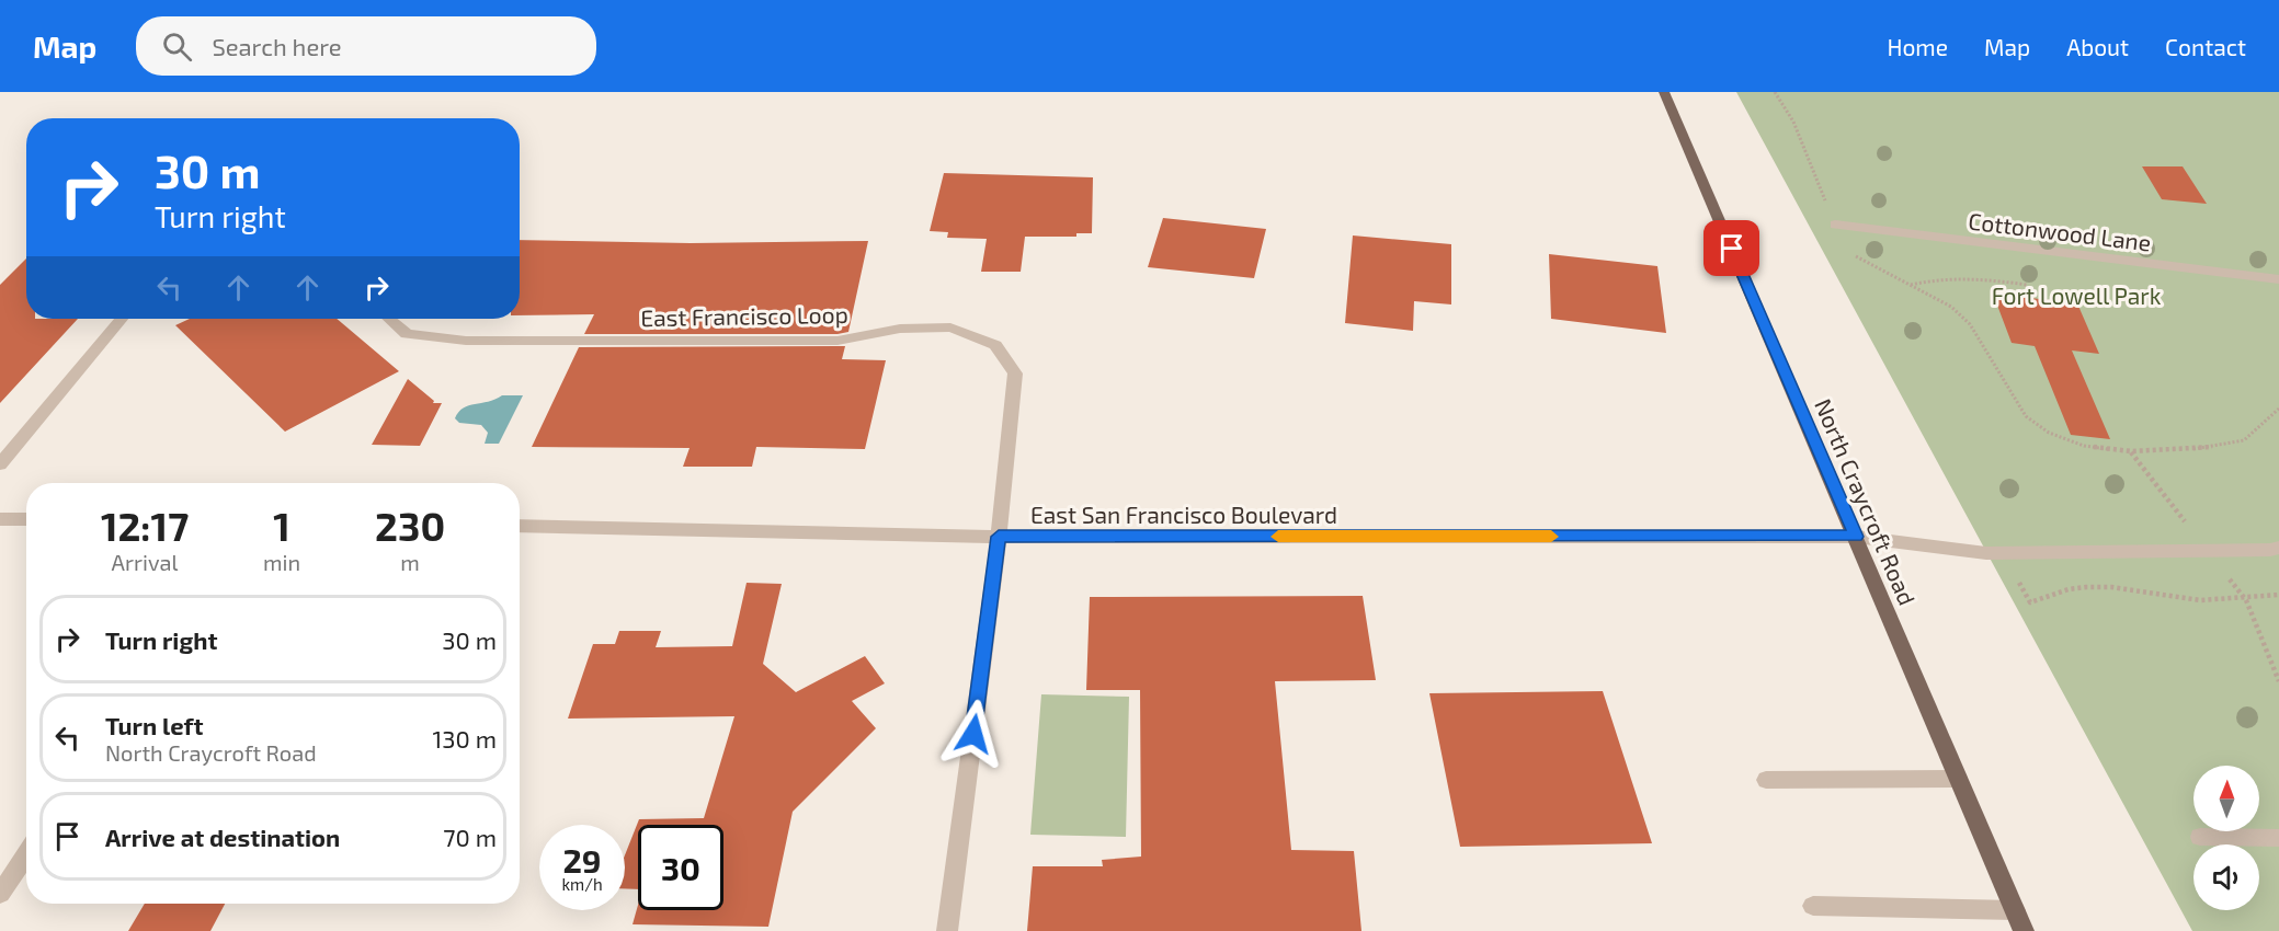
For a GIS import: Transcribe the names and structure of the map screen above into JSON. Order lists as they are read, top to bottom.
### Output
{
  "streets": {
    "main road": ["North Craycroft Road"],
    "street": ["Cottonwood Lane", "East Francisco Loop", "East San Francisco Boulevard"]
  },
  "crossings": [
    ["East Francisco Loop", "East San Francisco Boulevard"],
    ["North Craycroft Road", "East San Francisco Boulevard"]
  ],
  "parks": ["Fort Lowell Park"],
  "north": "top",
  "page": {
    "header": "Map",
    "search": "Search here",
    "nav": [
      "Home",
      "Map",
      "About",
      "Contact"
    ],
    "turn": ["30 m", "Turn right"],
    "eta": [
      "12:17",
      "Arrival",
      "1",
      "min",
      "230",
      "m"
    ],
    "list": [
      {
        "name": "Turn right",
        "value": "30 m"
      },
      {
        "name": "Turn left",
        "note": "North Craycroft Road",
        "value": "130 m"
      },
      {
        "name": "Arrive at destination",
        "value": "70 m"
      }
    ],
    "speed": "29 km/h",
    "limit": "30"
  }
}
